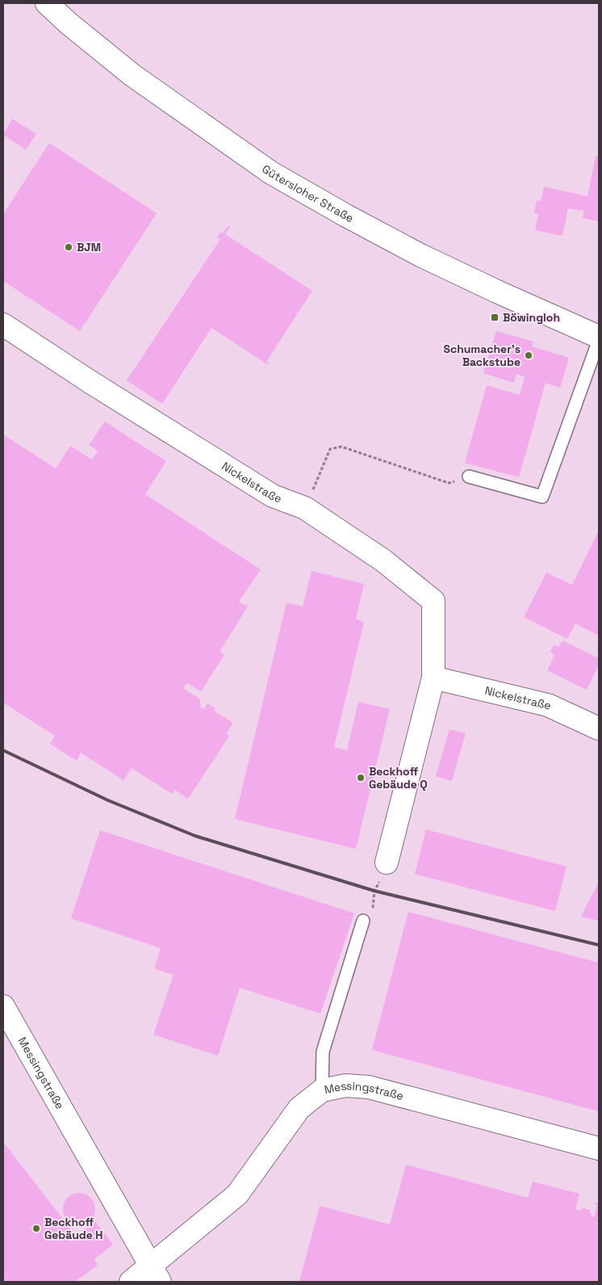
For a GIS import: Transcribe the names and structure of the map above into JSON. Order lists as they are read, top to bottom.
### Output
{
  "streets": {
    "street": ["Gütersloher Straße", "Nickelstraße", "Messingstraße"]
  },
  "places": {
    "other": [
      "BJM",
      "Schumacher's Backstube",
      "Beckhoff Gebäude Q",
      "Beckhoff Gebäude H"
    ],
    "transit": ["Böwingloh"]
  }
}
